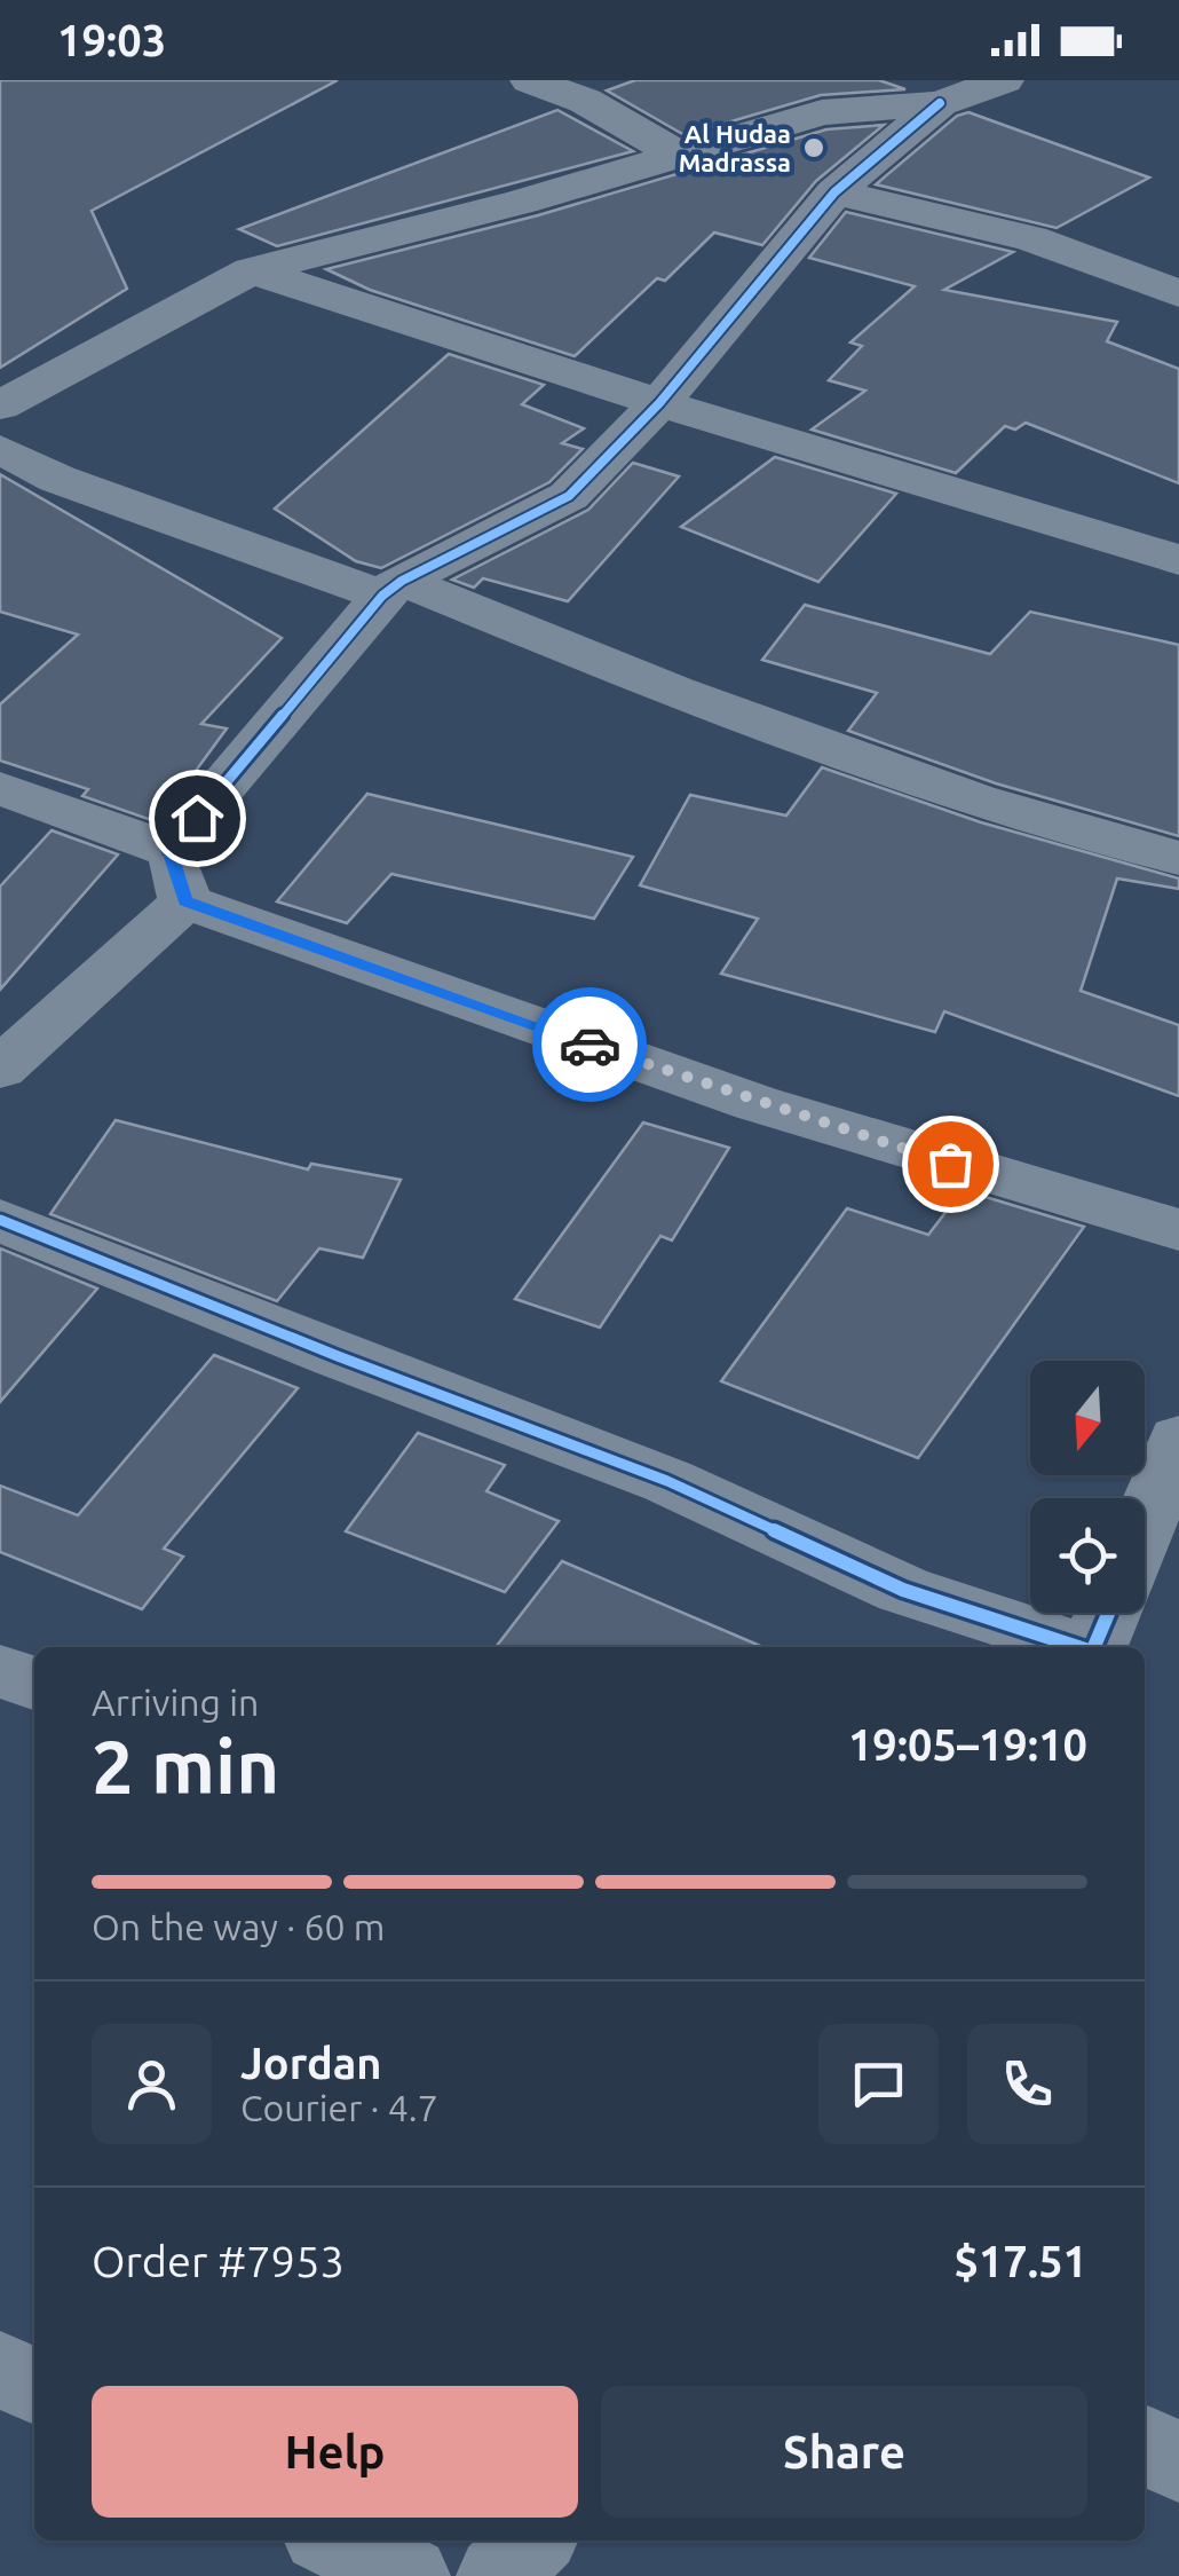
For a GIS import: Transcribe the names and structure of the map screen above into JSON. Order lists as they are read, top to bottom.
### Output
{
  "places": ["Al Hudaa Madrassa"],
  "north": "bottom",
  "page": {
    "status": "19:03",
    "heading": ["2 min", "Arriving in", "19:05–19:10"],
    "panel": [
      "Jordan",
      "Courier · 4.7",
      "Order #7953",
      "$17.51"
    ],
    "bar": "On the way · 60 m",
    "buttons": ["Help", "Share"]
  }
}
